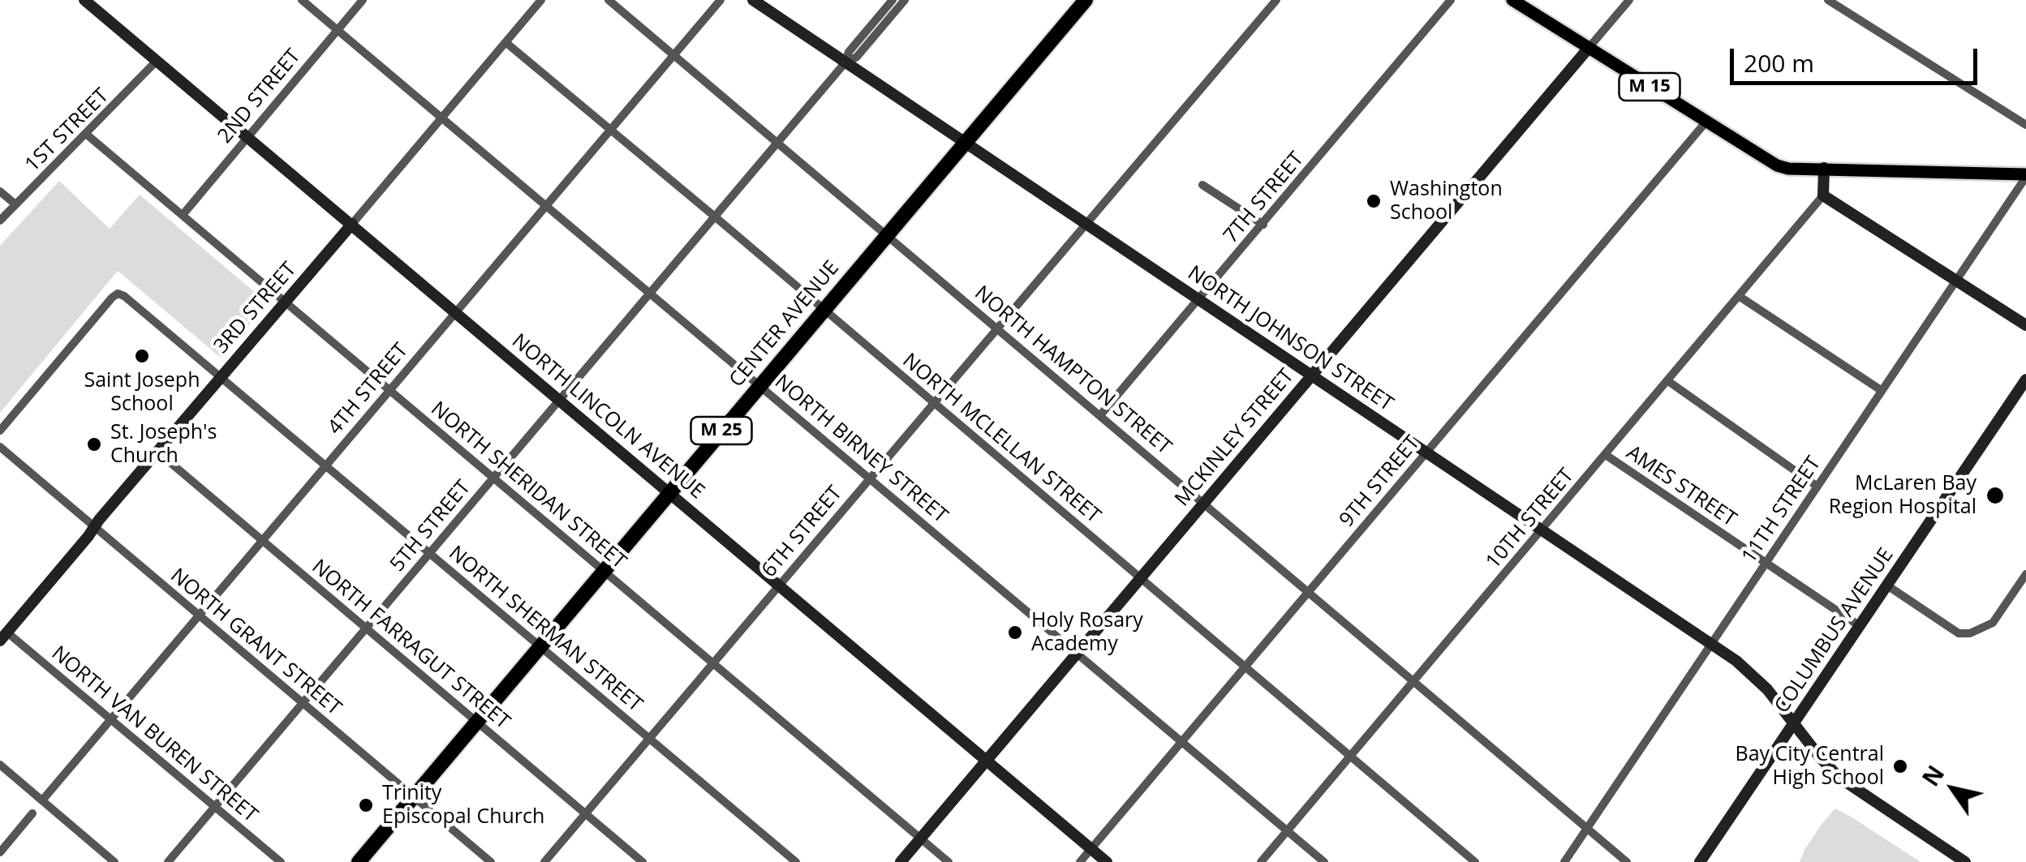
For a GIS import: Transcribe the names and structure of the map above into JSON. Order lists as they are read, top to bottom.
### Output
{
  "streets": {
    "highway": ["CENTER AVENUE", "M 25"],
    "main road": ["M 15"],
    "street": [
      "2ND STREET",
      "1ST STREET",
      "7TH STREET",
      "3RD STREET",
      "NORTH JOHNSON STREET",
      "NORTH HAMPTON STREET",
      "4TH STREET",
      "NORTH LINCOLN AVENUE",
      "MCKINLEY STREET",
      "NORTH MCLELLAN STREET",
      "NORTH BIRNEY STREET",
      "9TH STREET",
      "NORTH SHERIDAN STREET",
      "AMES STREET",
      "11TH STREET",
      "10TH STREET",
      "5TH STREET",
      "6TH STREET",
      "NORTH SHERMAN STREET",
      "COLUMBUS AVENUE",
      "NORTH GRANT STREET",
      "NORTH FARRAGUT STREET",
      "NORTH VAN BUREN STREET"
    ]
  },
  "crossings": [
    ["M 15", "MCKINLEY STREET"],
    ["M 15", "9TH STREET"],
    ["M 15", "11TH STREET"],
    ["2ND STREET", "NORTH LINCOLN AVENUE"],
    ["2ND STREET", "NORTH BIRNEY STREET"],
    ["2ND STREET", "NORTH SHERIDAN STREET"],
    ["1ST STREET", "NORTH LINCOLN AVENUE"],
    ["1ST STREET", "NORTH SHERIDAN STREET"],
    ["7TH STREET", "NORTH JOHNSON STREET"],
    ["7TH STREET", "NORTH HAMPTON STREET"],
    ["3RD STREET", "NORTH LINCOLN AVENUE"],
    ["3RD STREET", "NORTH MCLELLAN STREET"],
    ["3RD STREET", "NORTH BIRNEY STREET"],
    ["3RD STREET", "NORTH SHERIDAN STREET"],
    ["3RD STREET", "NORTH SHERMAN STREET"],
    ["3RD STREET", "NORTH GRANT STREET"],
    ["3RD STREET", "NORTH FARRAGUT STREET"],
    ["3RD STREET", "NORTH VAN BUREN STREET"],
    ["CENTER AVENUE", "NORTH JOHNSON STREET"],
    ["CENTER AVENUE", "NORTH HAMPTON STREET"],
    ["CENTER AVENUE", "NORTH LINCOLN AVENUE"],
    ["CENTER AVENUE", "NORTH MCLELLAN STREET"],
    ["CENTER AVENUE", "NORTH BIRNEY STREET"],
    ["CENTER AVENUE", "NORTH SHERIDAN STREET"],
    ["CENTER AVENUE", "NORTH SHERMAN STREET"],
    ["CENTER AVENUE", "NORTH GRANT STREET"],
    ["CENTER AVENUE", "NORTH FARRAGUT STREET"],
    ["NORTH JOHNSON STREET", "MCKINLEY STREET"],
    ["NORTH JOHNSON STREET", "9TH STREET"],
    ["NORTH JOHNSON STREET", "11TH STREET"],
    ["NORTH JOHNSON STREET", "10TH STREET"],
    ["NORTH JOHNSON STREET", "5TH STREET"],
    ["NORTH JOHNSON STREET", "6TH STREET"],
    ["NORTH JOHNSON STREET", "COLUMBUS AVENUE"],
    ["NORTH HAMPTON STREET", "4TH STREET"],
    ["NORTH HAMPTON STREET", "MCKINLEY STREET"],
    ["NORTH HAMPTON STREET", "9TH STREET"],
    ["NORTH HAMPTON STREET", "11TH STREET"],
    ["NORTH HAMPTON STREET", "10TH STREET"],
    ["NORTH HAMPTON STREET", "5TH STREET"],
    ["NORTH HAMPTON STREET", "6TH STREET"],
    ["4TH STREET", "NORTH LINCOLN AVENUE"],
    ["4TH STREET", "NORTH MCLELLAN STREET"],
    ["4TH STREET", "NORTH BIRNEY STREET"],
    ["4TH STREET", "NORTH SHERIDAN STREET"],
    ["4TH STREET", "NORTH SHERMAN STREET"],
    ["4TH STREET", "NORTH GRANT STREET"],
    ["4TH STREET", "NORTH FARRAGUT STREET"],
    ["4TH STREET", "NORTH VAN BUREN STREET"],
    ["NORTH LINCOLN AVENUE", "MCKINLEY STREET"],
    ["NORTH LINCOLN AVENUE", "9TH STREET"],
    ["NORTH LINCOLN AVENUE", "5TH STREET"],
    ["NORTH LINCOLN AVENUE", "6TH STREET"],
    ["MCKINLEY STREET", "NORTH MCLELLAN STREET"],
    ["MCKINLEY STREET", "NORTH BIRNEY STREET"],
    ["MCKINLEY STREET", "NORTH SHERIDAN STREET"],
    ["NORTH MCLELLAN STREET", "9TH STREET"],
    ["NORTH MCLELLAN STREET", "10TH STREET"],
    ["NORTH MCLELLAN STREET", "5TH STREET"],
    ["NORTH MCLELLAN STREET", "6TH STREET"],
    ["NORTH BIRNEY STREET", "9TH STREET"],
    ["NORTH BIRNEY STREET", "10TH STREET"],
    ["NORTH BIRNEY STREET", "5TH STREET"],
    ["NORTH BIRNEY STREET", "6TH STREET"],
    ["NORTH SHERIDAN STREET", "5TH STREET"],
    ["NORTH SHERIDAN STREET", "6TH STREET"],
    ["AMES STREET", "11TH STREET"],
    ["AMES STREET", "10TH STREET"],
    ["AMES STREET", "COLUMBUS AVENUE"],
    ["5TH STREET", "NORTH SHERMAN STREET"],
    ["5TH STREET", "NORTH GRANT STREET"],
    ["5TH STREET", "NORTH FARRAGUT STREET"],
    ["5TH STREET", "NORTH VAN BUREN STREET"],
    ["6TH STREET", "NORTH SHERMAN STREET"],
    ["6TH STREET", "NORTH FARRAGUT STREET"]
  ],
  "places": [
    "Washington School",
    "Saint Joseph School",
    "St. Joseph's Church",
    "McLaren Bay Region Hospital",
    "Holy Rosary Academy",
    "Bay City Central High School",
    "Trinity Episcopal Church"
  ],
  "scale_bar": "200 m",
  "north": "top left"
}
